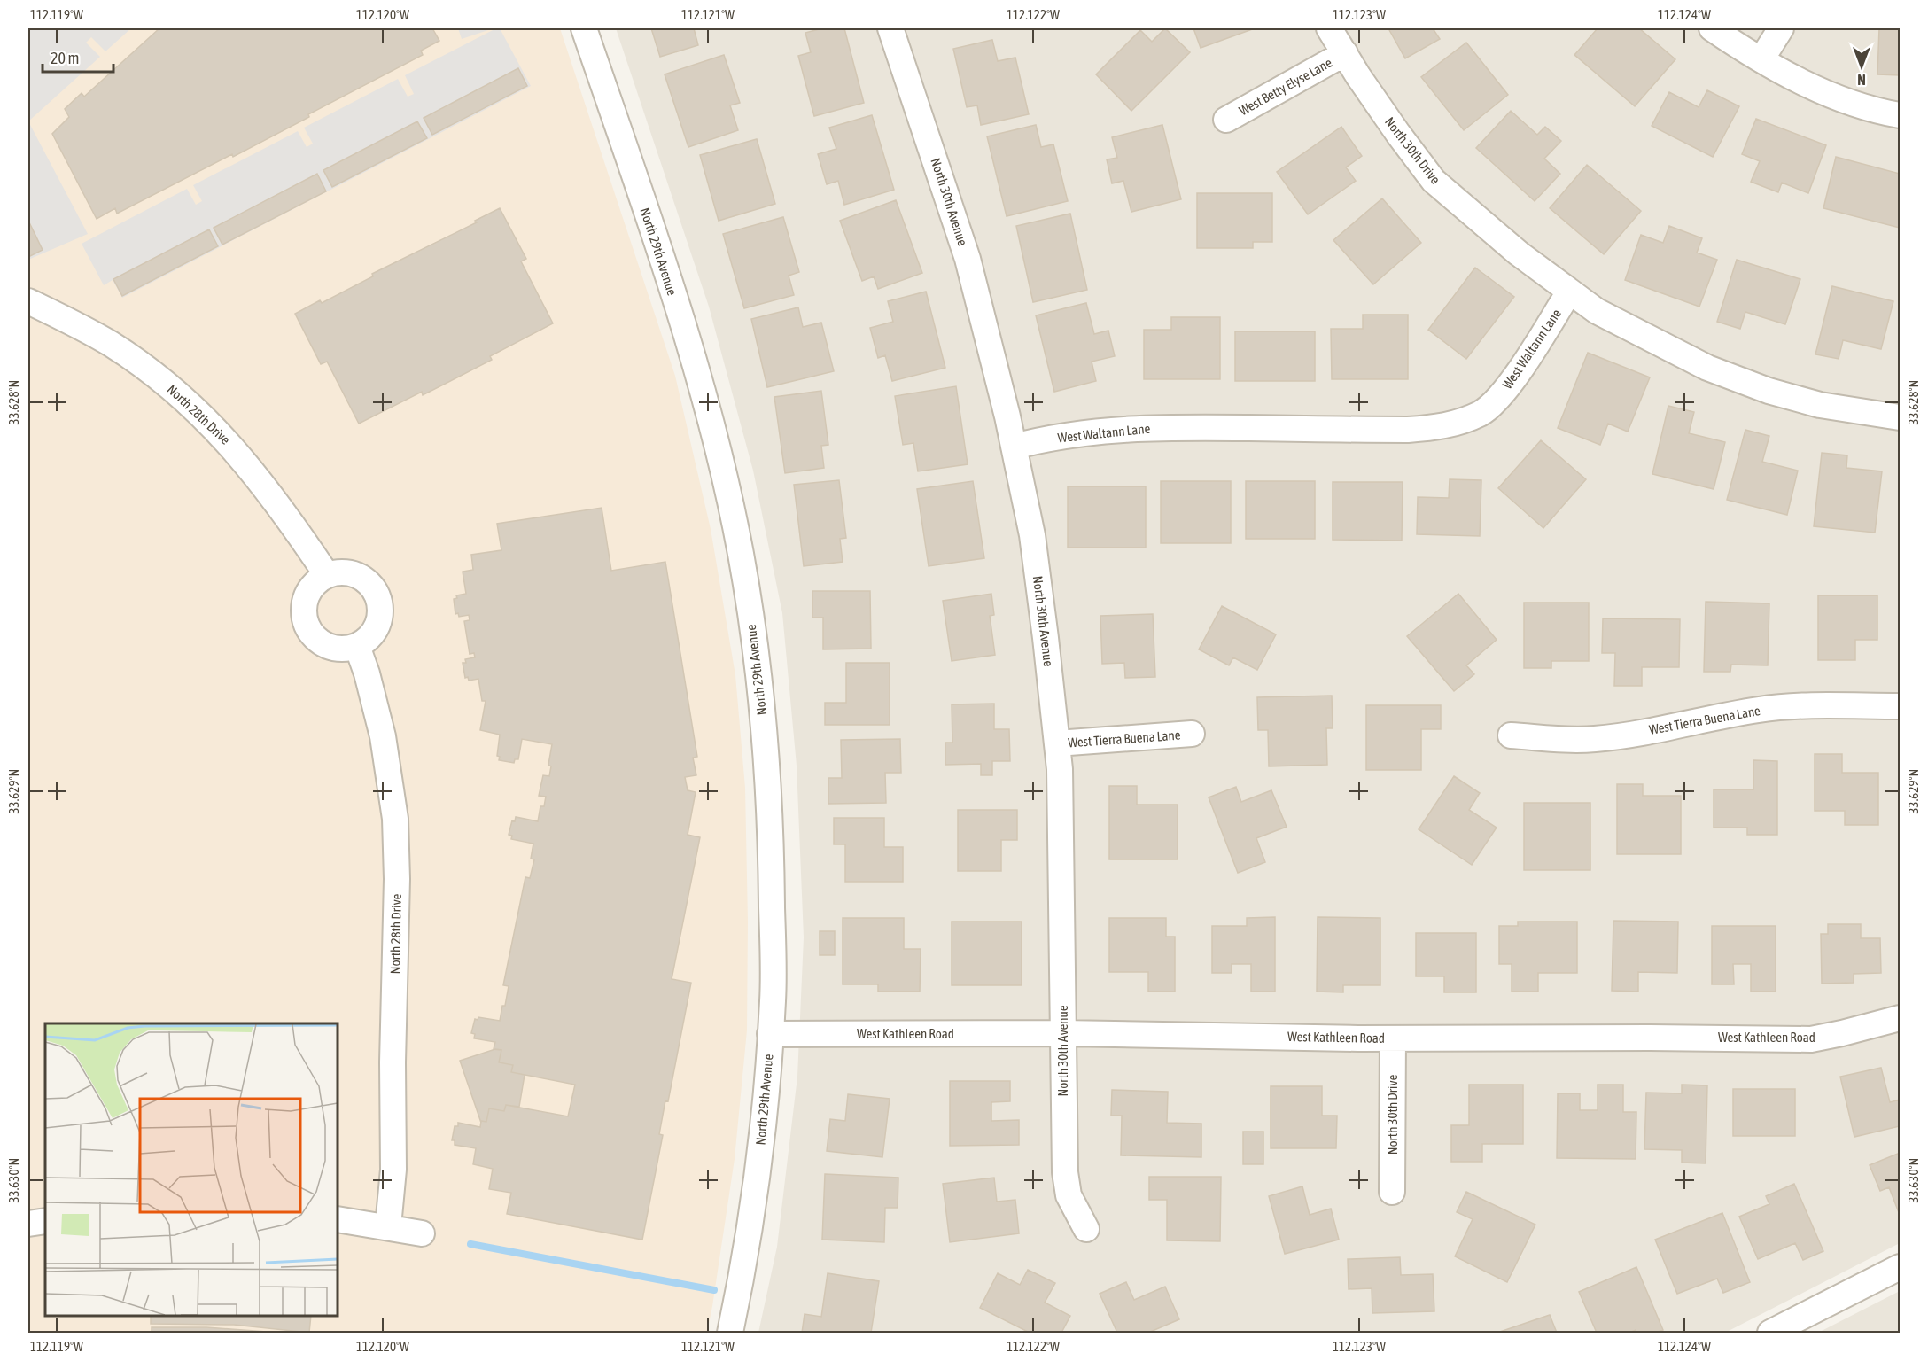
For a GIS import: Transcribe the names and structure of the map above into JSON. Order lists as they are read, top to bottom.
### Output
{
  "streets": {
    "street": [
      "West Betty Elyse Lane",
      "North 30th Drive",
      "North 30th Avenue",
      "North 29th Avenue",
      "West Waltann Lane",
      "North 28th Drive",
      "West Tierra Buena Lane",
      "West Kathleen Road"
    ]
  },
  "crossings": [
    ["West Betty Elyse Lane", "North 30th Drive"],
    ["North 30th Drive", "West Waltann Lane"],
    ["North 30th Drive", "West Kathleen Road"],
    ["North 30th Avenue", "West Waltann Lane"],
    ["North 30th Avenue", "West Tierra Buena Lane"],
    ["North 30th Avenue", "West Kathleen Road"],
    ["North 29th Avenue", "West Kathleen Road"]
  ],
  "scale_bar": "20 m",
  "north": "bottom",
  "coordinates": [
    "112.119°W",
    "112.120°W",
    "112.121°W",
    "112.122°W",
    "112.123°W",
    "112.124°W",
    "33.628°N",
    "33.629°N",
    "33.630°N"
  ]
}
